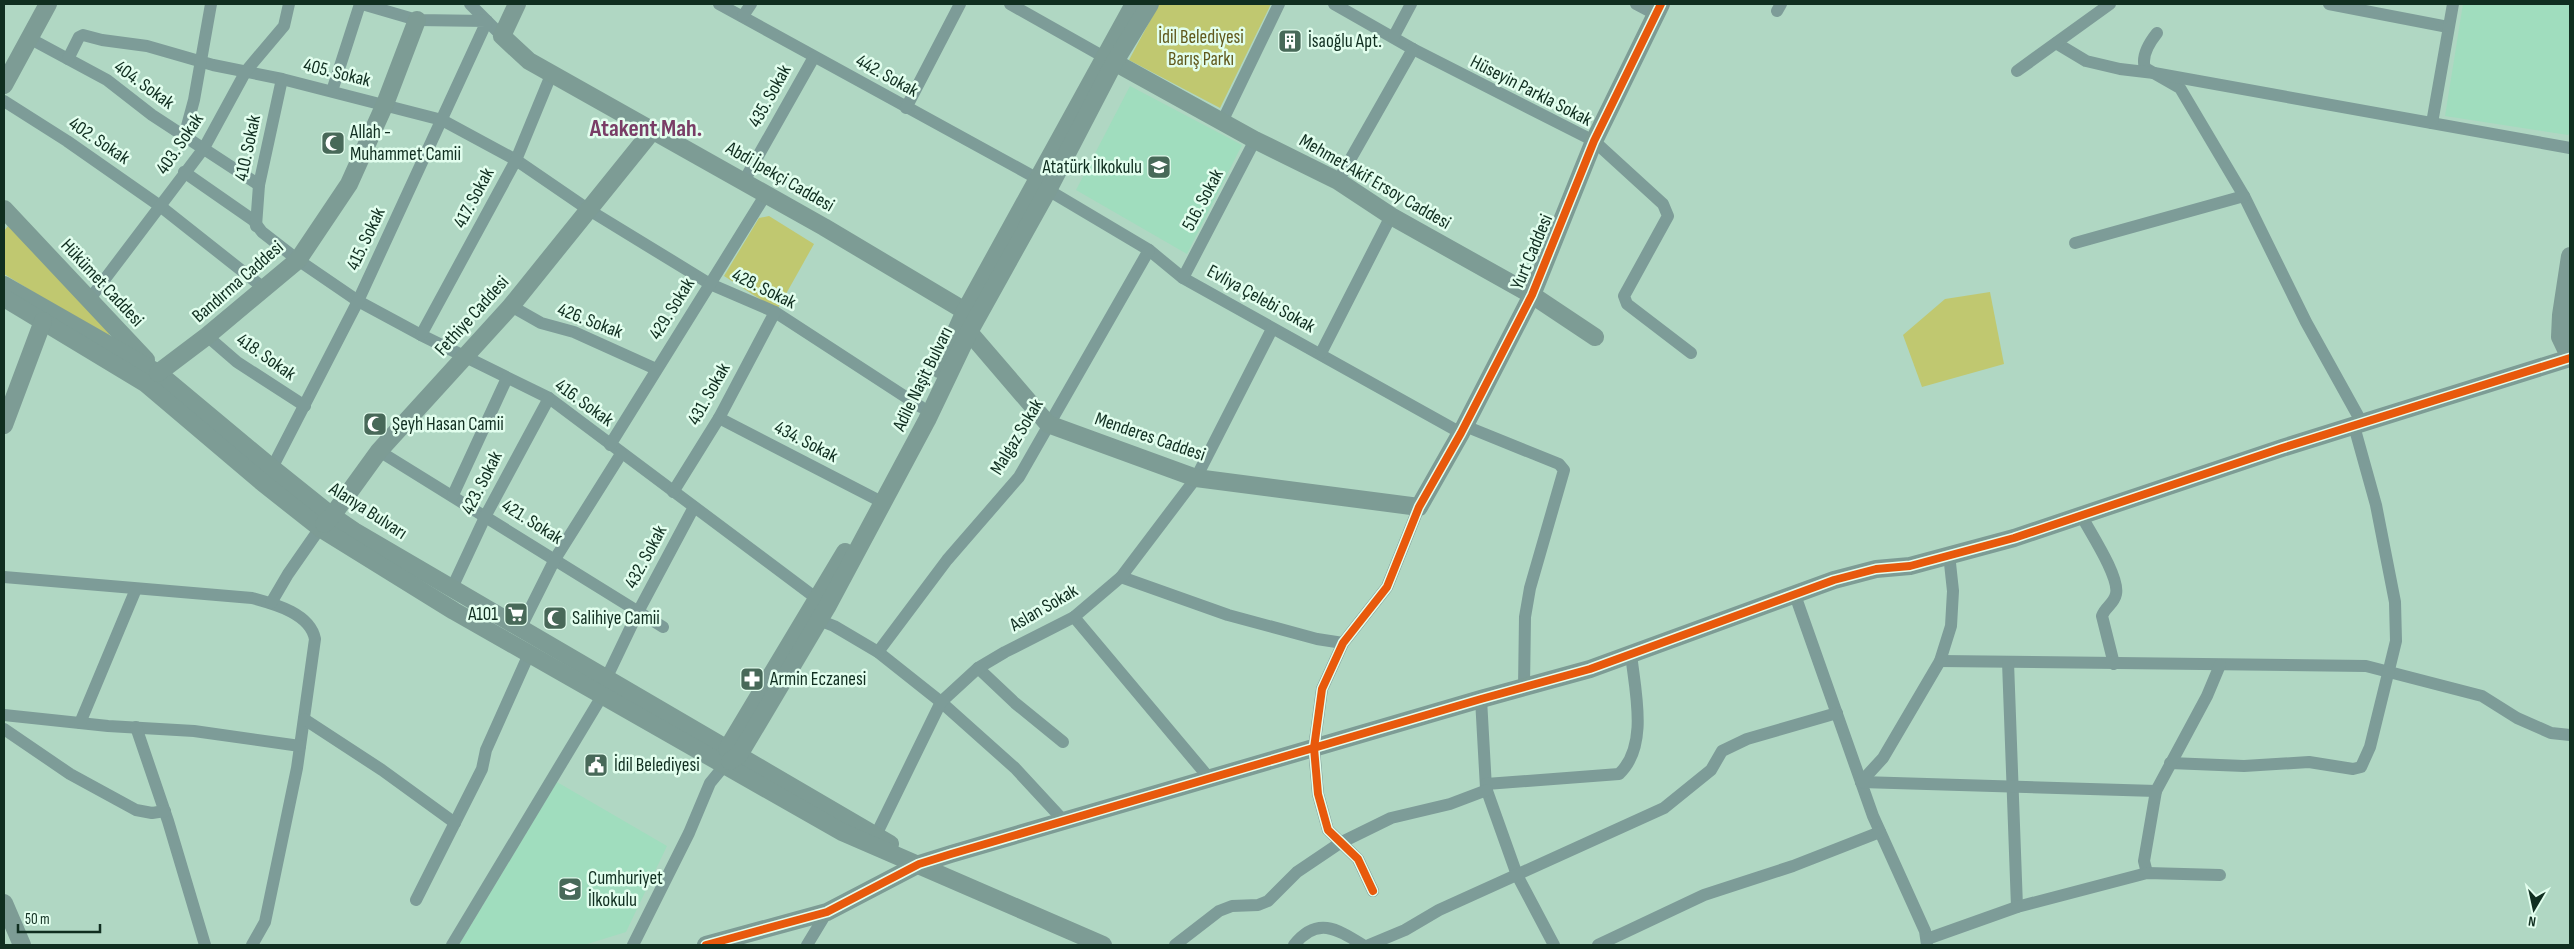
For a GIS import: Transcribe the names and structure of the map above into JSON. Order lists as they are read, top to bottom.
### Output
{
  "streets": {
    "street": [
      "405. Sokak",
      "442. Sokak",
      "404. Sokak",
      "Hüseyin Parkla Sokak",
      "435. Sokak",
      "402. Sokak",
      "403. Sokak",
      "410. Sokak",
      "Abdi İpekçi Caddesi",
      "Mehmet Akif Ersoy Caddesi",
      "417. Sokak",
      "516. Sokak",
      "415. Sokak",
      "Yurt Caddesi",
      "Bandırma Caddesi",
      "Hükümet Caddesi",
      "428. Sokak",
      "Evliya Çelebi Sokak",
      "429. Sokak",
      "Fethiye Caddesi",
      "426. Sokak",
      "418. Sokak",
      "Adile Naşit Bulvarı",
      "431. Sokak",
      "416. Sokak",
      "Malgaz Sokak",
      "Menderes Caddesi",
      "434. Sokak",
      "423. Sokak",
      "Alanya Bulvarı",
      "421. Sokak",
      "432. Sokak",
      "Aslan Sokak"
    ]
  },
  "crossings": [
    ["405. Sokak", "404. Sokak"],
    ["405. Sokak", "403. Sokak"],
    ["405. Sokak", "410. Sokak"],
    ["405. Sokak", "417. Sokak"],
    ["405. Sokak", "415. Sokak"],
    ["405. Sokak", "Bandırma Caddesi"],
    ["405. Sokak", "428. Sokak"],
    ["405. Sokak", "Fethiye Caddesi"],
    ["442. Sokak", "435. Sokak"],
    ["442. Sokak", "Evliya Çelebi Sokak"],
    ["442. Sokak", "Adile Naşit Bulvarı"],
    ["404. Sokak", "403. Sokak"],
    ["404. Sokak", "410. Sokak"],
    ["Hüseyin Parkla Sokak", "Yurt Caddesi"],
    ["435. Sokak", "Abdi İpekçi Caddesi"],
    ["402. Sokak", "403. Sokak"],
    ["402. Sokak", "Bandırma Caddesi"],
    ["403. Sokak", "Hükümet Caddesi"],
    ["403. Sokak", "416. Sokak"],
    ["410. Sokak", "416. Sokak"],
    ["Abdi İpekçi Caddesi", "417. Sokak"],
    ["Abdi İpekçi Caddesi", "429. Sokak"],
    ["Abdi İpekçi Caddesi", "Fethiye Caddesi"],
    ["Abdi İpekçi Caddesi", "Adile Naşit Bulvarı"],
    ["Mehmet Akif Ersoy Caddesi", "516. Sokak"],
    ["Mehmet Akif Ersoy Caddesi", "Yurt Caddesi"],
    ["Mehmet Akif Ersoy Caddesi", "Adile Naşit Bulvarı"],
    ["417. Sokak", "416. Sokak"],
    ["516. Sokak", "Evliya Çelebi Sokak"],
    ["415. Sokak", "418. Sokak"],
    ["415. Sokak", "416. Sokak"],
    ["415. Sokak", "Alanya Bulvarı"],
    ["Yurt Caddesi", "Evliya Çelebi Sokak"],
    ["Yurt Caddesi", "Menderes Caddesi"],
    ["Bandırma Caddesi", "Hükümet Caddesi"],
    ["Bandırma Caddesi", "418. Sokak"],
    ["Bandırma Caddesi", "416. Sokak"],
    ["Bandırma Caddesi", "Alanya Bulvarı"],
    ["Hükümet Caddesi", "Alanya Bulvarı"],
    ["428. Sokak", "429. Sokak"],
    ["428. Sokak", "Fethiye Caddesi"],
    ["428. Sokak", "Adile Naşit Bulvarı"],
    ["428. Sokak", "431. Sokak"],
    ["Evliya Çelebi Sokak", "Adile Naşit Bulvarı"],
    ["Evliya Çelebi Sokak", "Malgaz Sokak"],
    ["Evliya Çelebi Sokak", "Aslan Sokak"],
    ["429. Sokak", "426. Sokak"],
    ["429. Sokak", "416. Sokak"],
    ["Fethiye Caddesi", "426. Sokak"],
    ["Fethiye Caddesi", "416. Sokak"],
    ["Fethiye Caddesi", "Alanya Bulvarı"],
    ["Fethiye Caddesi", "421. Sokak"],
    ["Adile Naşit Bulvarı", "416. Sokak"],
    ["Adile Naşit Bulvarı", "Menderes Caddesi"],
    ["Adile Naşit Bulvarı", "434. Sokak"],
    ["Adile Naşit Bulvarı", "Alanya Bulvarı"],
    ["431. Sokak", "416. Sokak"],
    ["431. Sokak", "434. Sokak"],
    ["416. Sokak", "Malgaz Sokak"],
    ["416. Sokak", "423. Sokak"],
    ["416. Sokak", "432. Sokak"],
    ["416. Sokak", "Aslan Sokak"],
    ["Malgaz Sokak", "Menderes Caddesi"],
    ["Menderes Caddesi", "Aslan Sokak"],
    ["423. Sokak", "Alanya Bulvarı"],
    ["423. Sokak", "421. Sokak"],
    ["Alanya Bulvarı", "432. Sokak"],
    ["421. Sokak", "432. Sokak"]
  ],
  "districts": ["Atakent Mah."],
  "parks": ["İdil Belediyesi Barış Parkı"],
  "places": {
    "building": ["İsaoğlu Apt."],
    "mosque": ["Allah - Muhammet Camii", "Şeyh Hasan Camii", "Salihiye Camii"],
    "school or university": ["Atatürk İlkokulu", "Cumhuriyet İlkokulu"],
    "supermarket": ["A101"],
    "pharmacy": ["Armin Eczanesi"],
    "public building": ["İdil Belediyesi"]
  },
  "scale_bar": "50 m",
  "north": "bottom"
}
